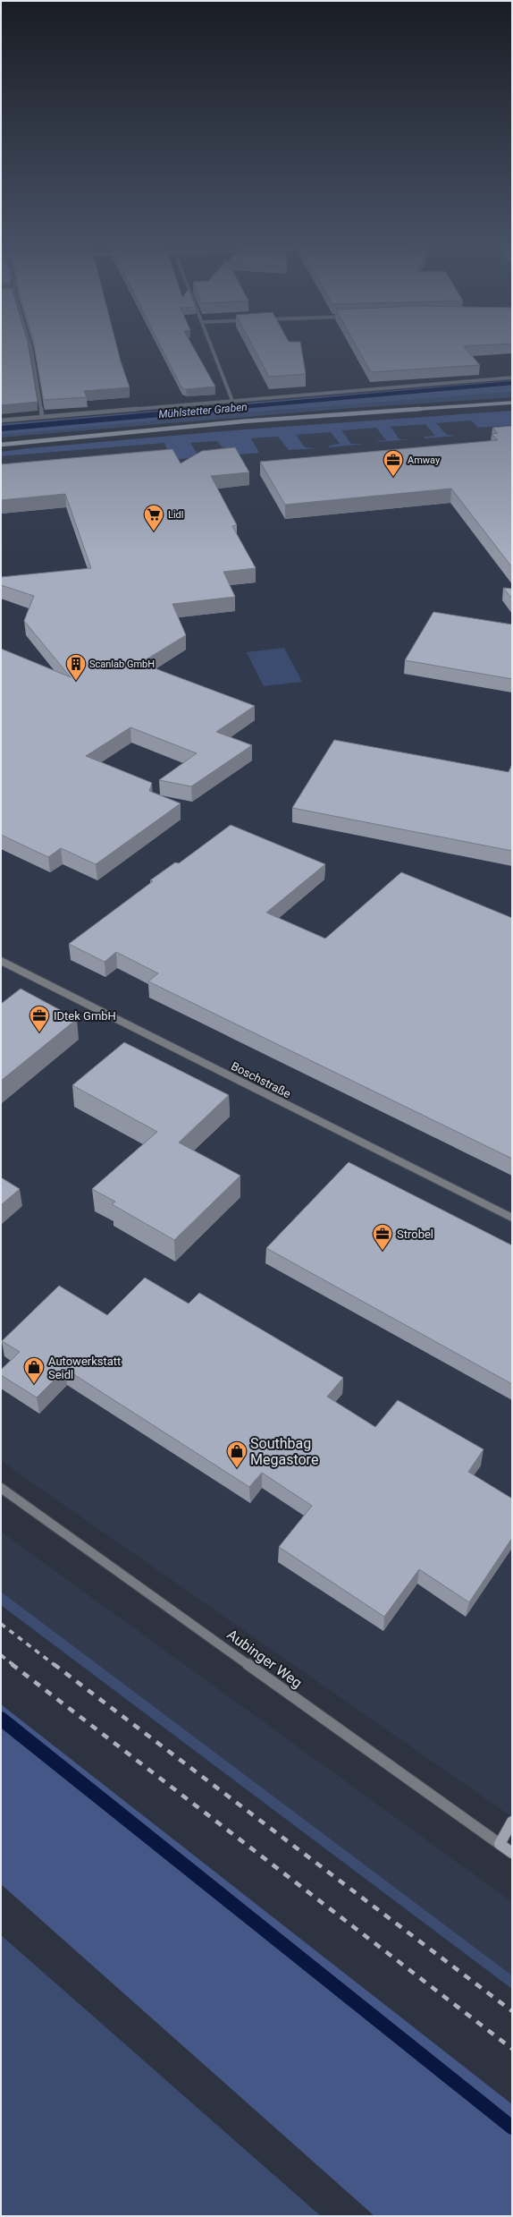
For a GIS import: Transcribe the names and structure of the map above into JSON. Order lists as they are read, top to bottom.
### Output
{
  "streets": {
    "street": ["Boschstraße", "Aubinger Weg"]
  },
  "water": ["Mühlstetter Graben"],
  "places": {
    "office": ["Amway", "IDtek GmbH", "Strobel"],
    "supermarket": ["Lidl"],
    "building": ["Scanlab GmbH"],
    "shop": ["Autowerkstatt Seidl", "Southbag Megastore"]
  }
}
